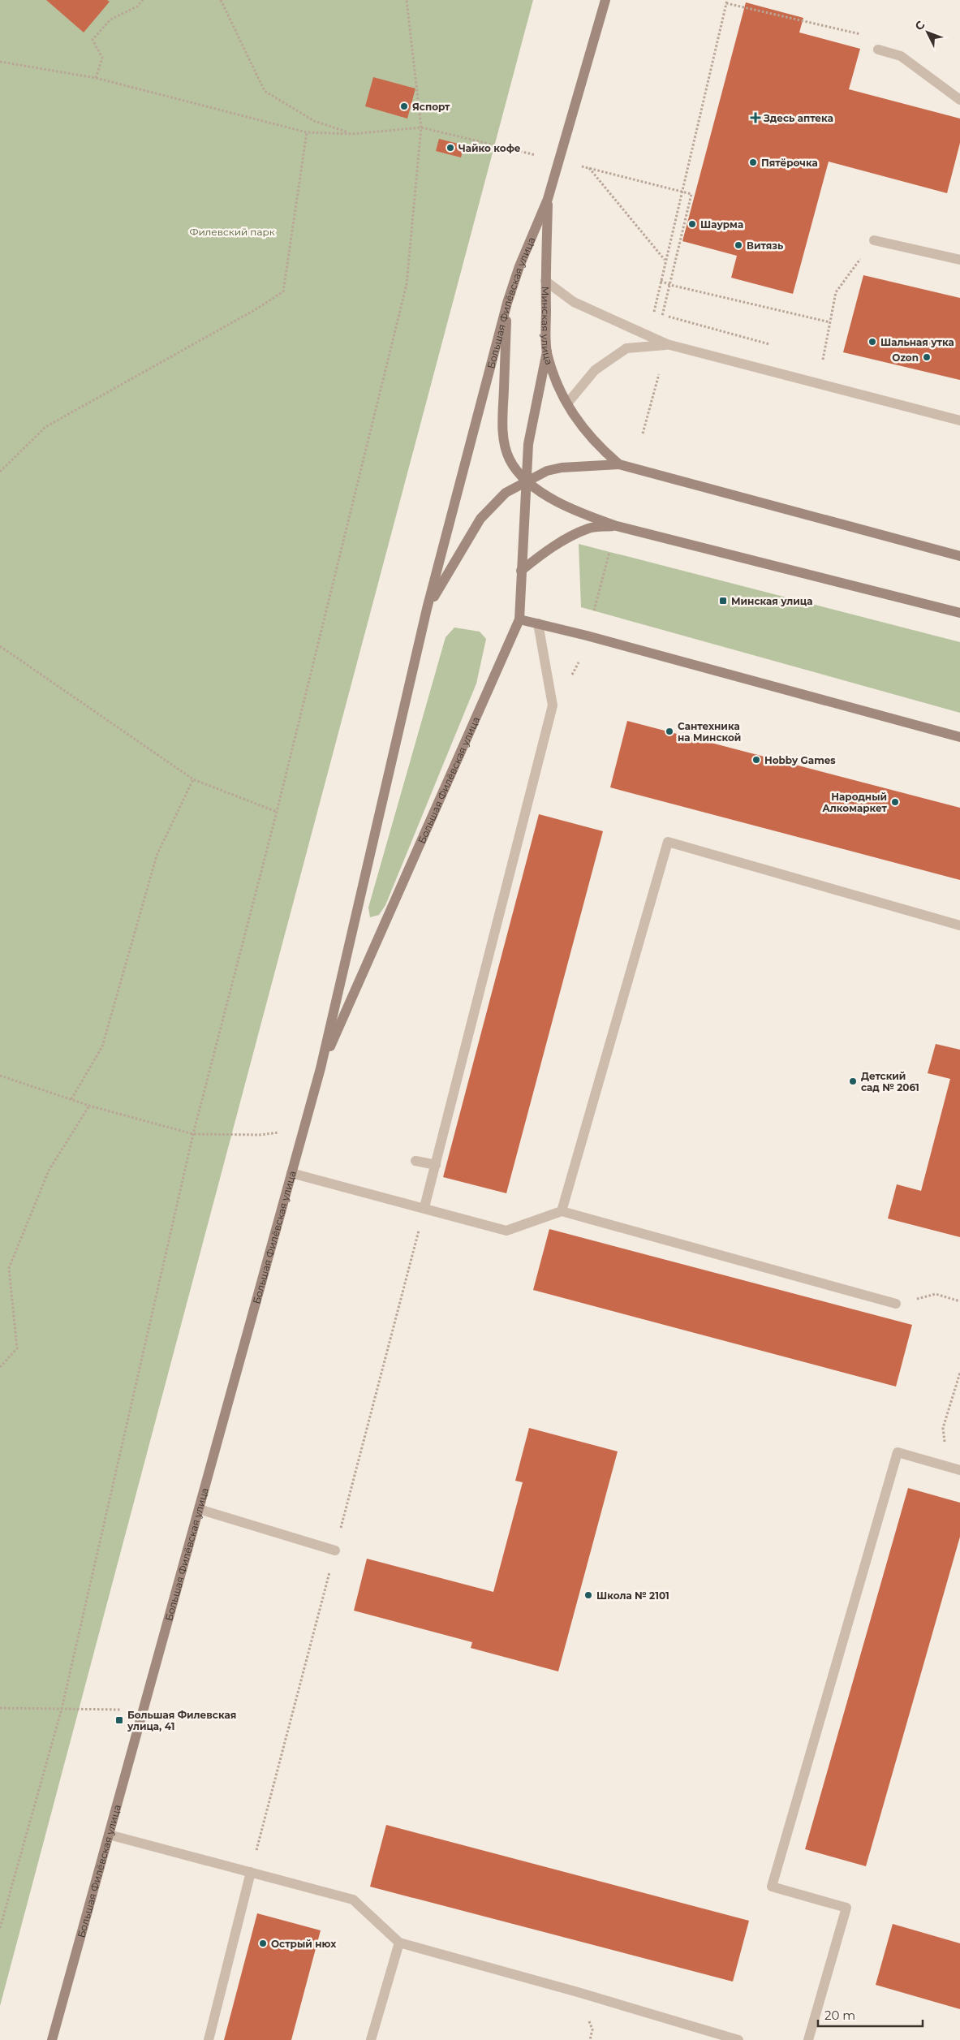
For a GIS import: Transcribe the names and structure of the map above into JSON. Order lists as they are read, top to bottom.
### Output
{
  "streets": {
    "street": ["Большая Филёвская улица", "Минская улица"]
  },
  "crossings": [
    ["Большая Филёвская улица", "Минская улица"]
  ],
  "parks": ["Филевский парк"],
  "places": {
    "other": [
      "Яспорт",
      "Чайко кофе",
      "Пятёрочка",
      "Шаурма",
      "Витязь",
      "Шальная утка",
      "Ozon",
      "Сантехника на Минской",
      "Hobby Games",
      "Народный Алкомаркет",
      "Детский сад № 2061",
      "Школа № 2101",
      "Острый нюх"
    ],
    "health": ["Здесь аптека"],
    "transit": ["Минская улица", "Большая Филевская улица, 41"]
  },
  "scale_bar": "20 m",
  "north": "top left"
}
